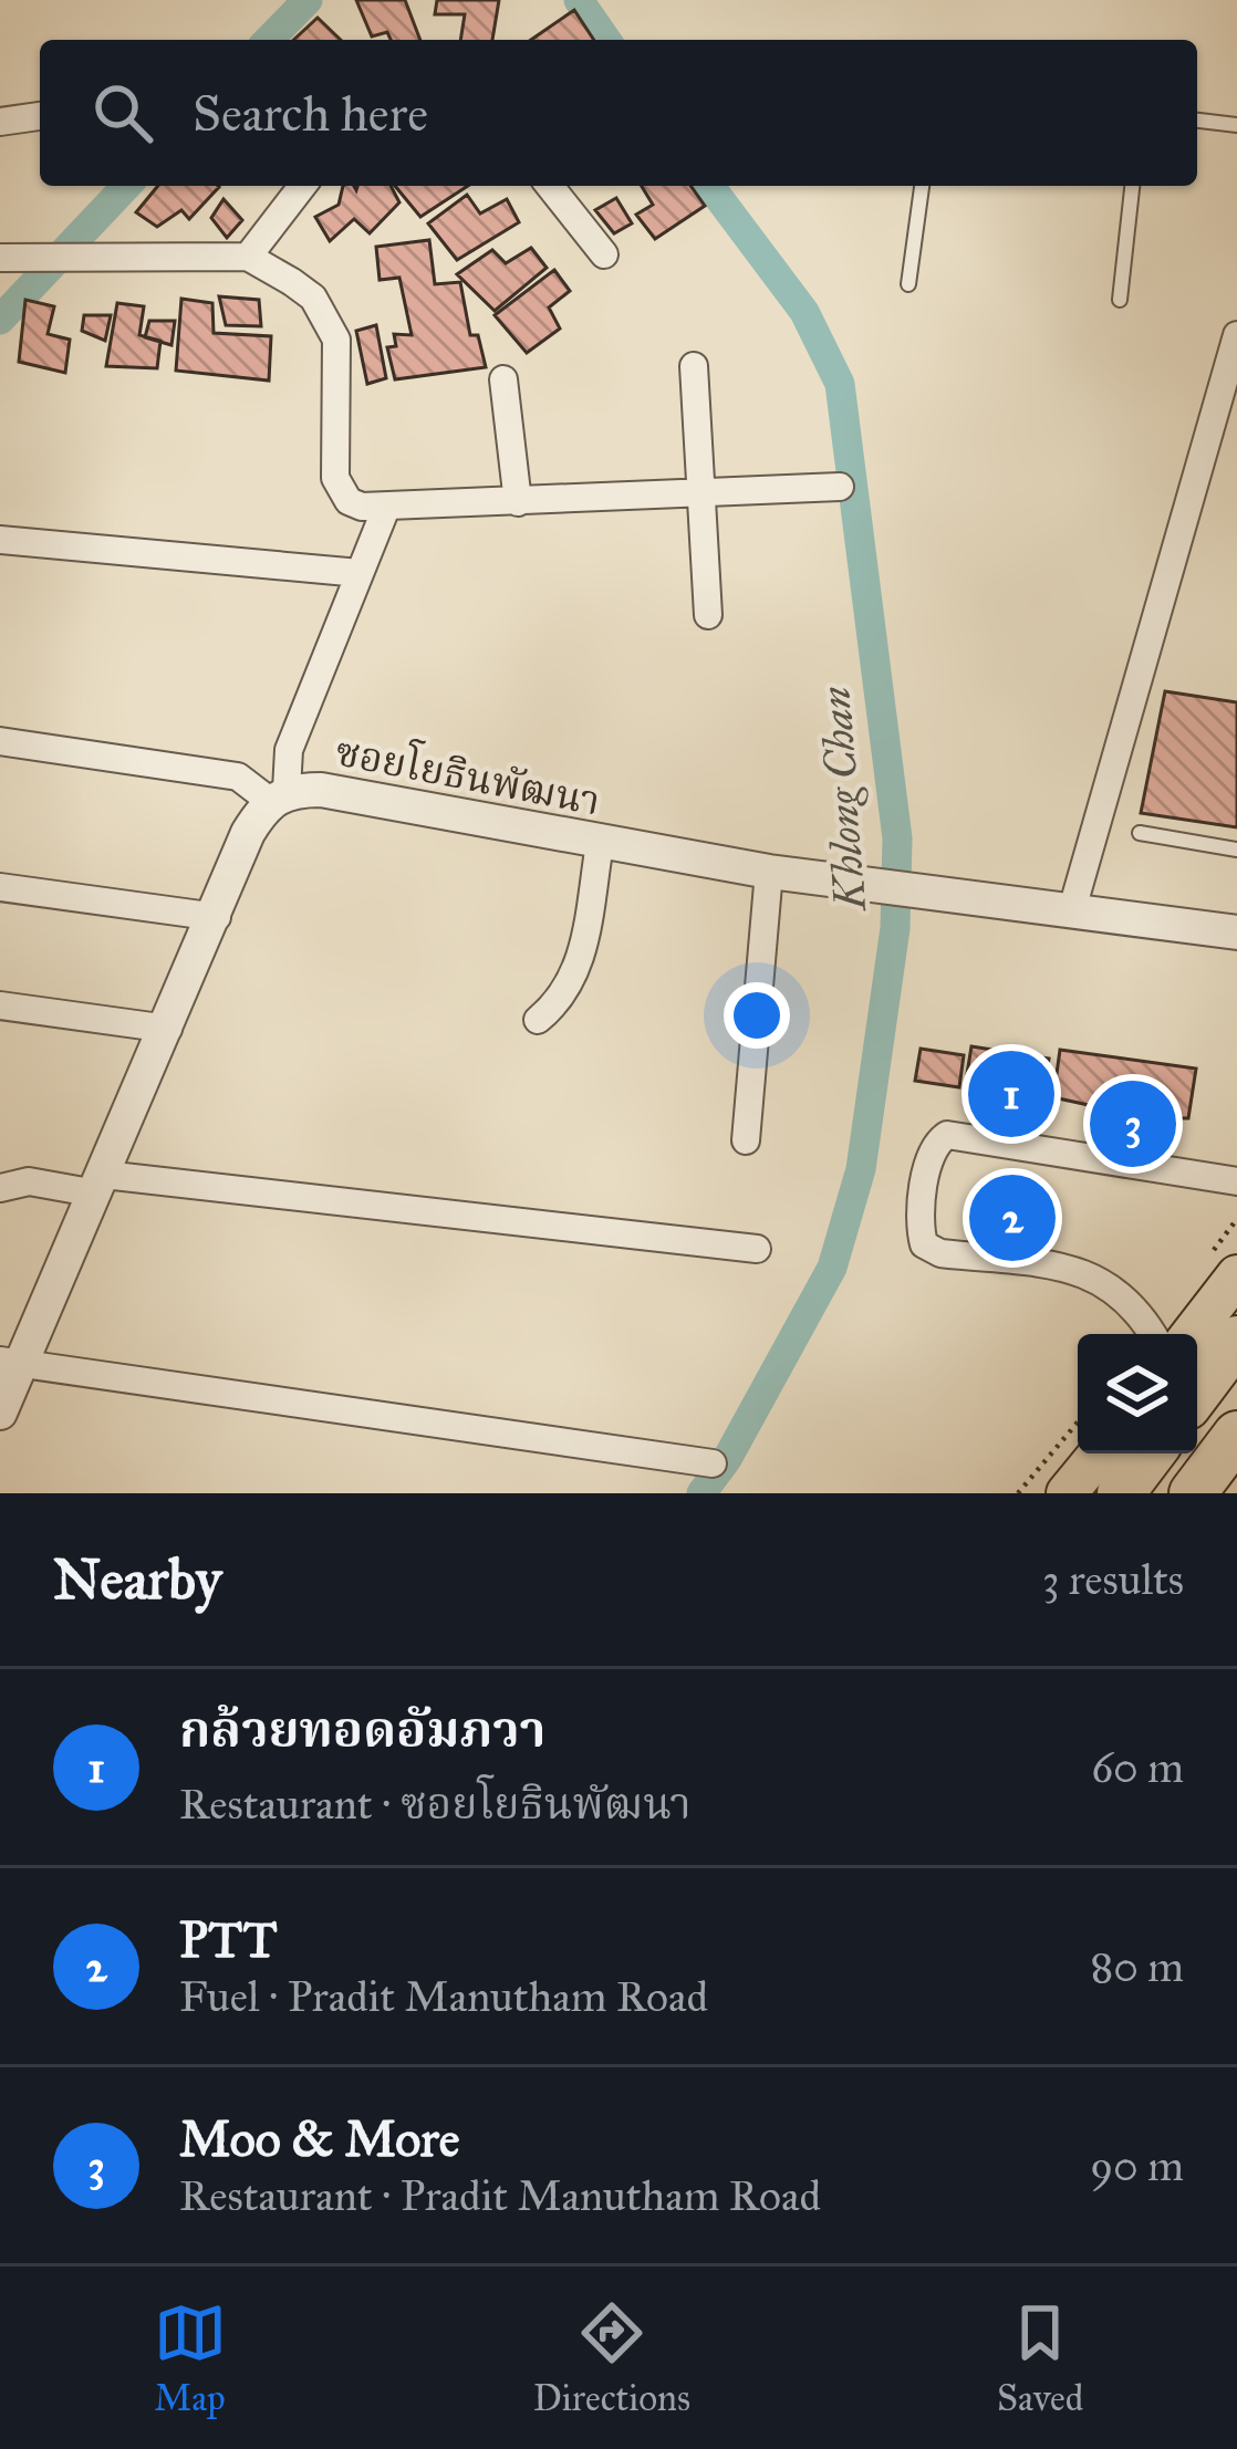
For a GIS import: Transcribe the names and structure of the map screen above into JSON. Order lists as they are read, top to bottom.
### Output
{
  "streets": {
    "street": ["ซอยโยธินพัฒนา"]
  },
  "water": ["Khlong Chan"],
  "page": {
    "search": "Search here",
    "pins": ["1", "3", "2"],
    "heading": ["Nearby", "3 results"],
    "list": [
      {
        "mark": "1",
        "name": "กล้วยทอดอัมภวา",
        "note": "Restaurant · ซอยโยธินพัฒนา",
        "value": "60 m"
      },
      {
        "mark": "2",
        "name": "PTT",
        "note": "Fuel · Pradit Manutham Road",
        "value": "80 m"
      },
      {
        "mark": "3",
        "name": "Moo & More",
        "note": "Restaurant · Pradit Manutham Road",
        "value": "90 m"
      }
    ],
    "nav": ["Map", "Directions", "Saved"]
  }
}
